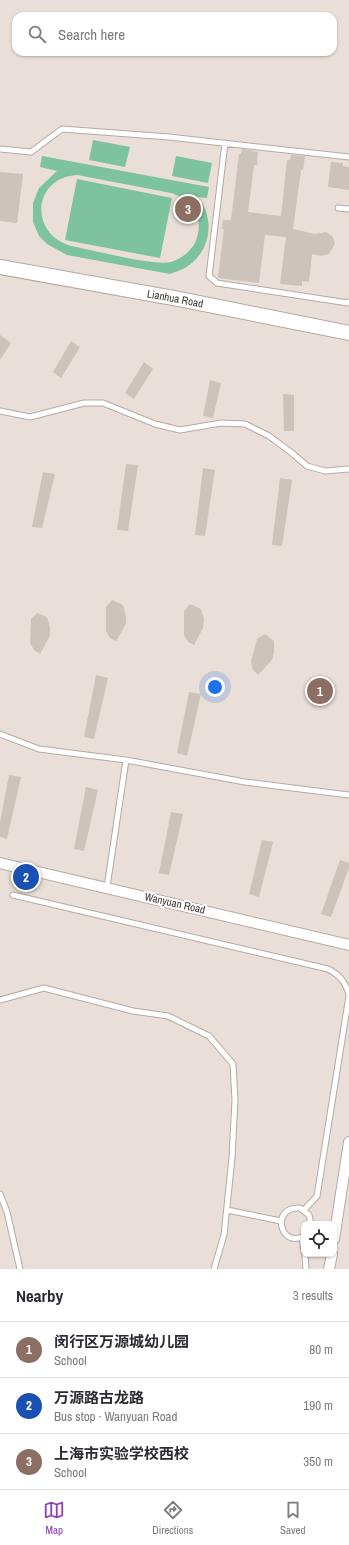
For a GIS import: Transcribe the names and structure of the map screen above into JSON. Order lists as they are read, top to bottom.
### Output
{
  "streets": {
    "main road": ["Lianhua Road"],
    "street": ["Wanyuan Road"]
  },
  "page": {
    "search": "Search here",
    "pins": ["3", "1", "2"],
    "heading": ["Nearby", "3 results"],
    "list": [
      {
        "mark": "1",
        "name": "闵行区万源城幼儿园",
        "note": "School",
        "value": "80 m"
      },
      {
        "mark": "2",
        "name": "万源路古龙路",
        "note": "Bus stop · Wanyuan Road",
        "value": "190 m"
      },
      {
        "mark": "3",
        "name": "上海市实验学校西校",
        "note": "School",
        "value": "350 m"
      }
    ],
    "nav": ["Map", "Directions", "Saved"]
  }
}
